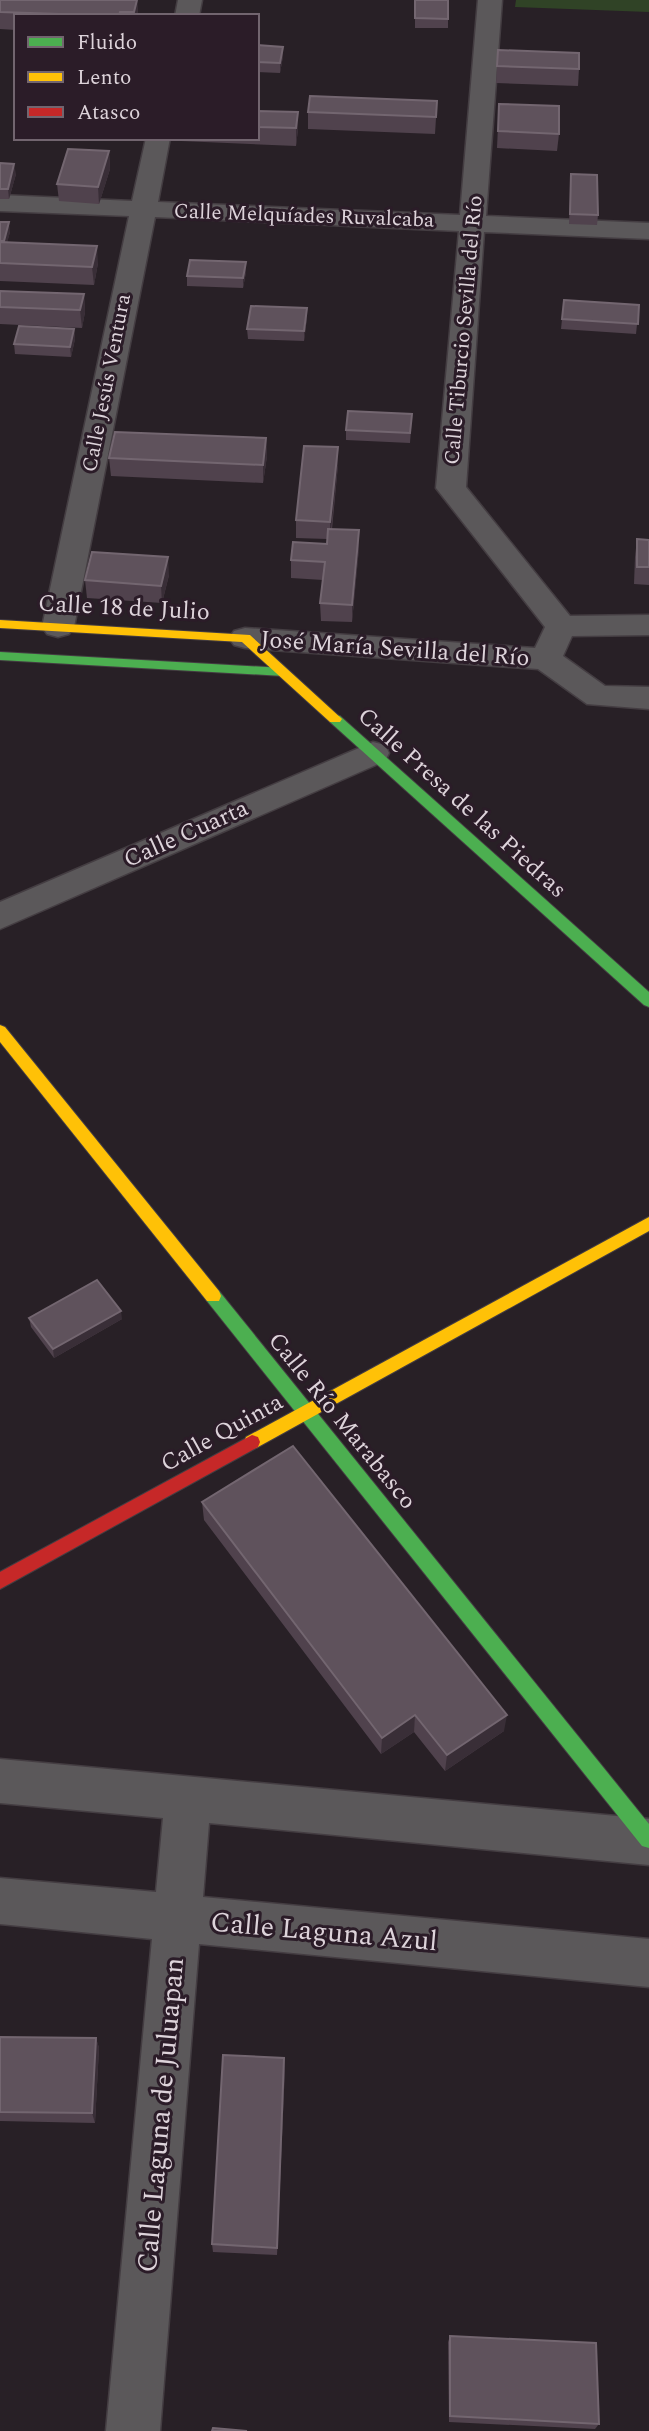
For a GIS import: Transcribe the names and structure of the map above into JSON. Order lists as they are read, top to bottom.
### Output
{
  "streets": {
    "street": [
      "Calle Melquíades Ruvalcaba",
      "Calle Tiburcio Sevilla del Río",
      "Calle Jesús Ventura",
      "Calle 18 de Julio",
      "José María Sevilla del Río",
      "Calle Presa de las Piedras",
      "Calle Cuarta",
      "Calle Río Marabasco",
      "Calle Quinta",
      "Calle Laguna Azul",
      "Calle Laguna de Juluapan"
    ]
  },
  "crossings": [
    ["Calle Melquíades Ruvalcaba", "Calle Tiburcio Sevilla del Río"],
    ["Calle Melquíades Ruvalcaba", "Calle Jesús Ventura"],
    ["Calle Tiburcio Sevilla del Río", "José María Sevilla del Río"],
    ["Calle Jesús Ventura", "Calle 18 de Julio"],
    ["Calle 18 de Julio", "José María Sevilla del Río"],
    ["Calle 18 de Julio", "Calle Presa de las Piedras"],
    ["José María Sevilla del Río", "Calle Presa de las Piedras"],
    ["Calle Presa de las Piedras", "Calle Cuarta"],
    ["Calle Río Marabasco", "Calle Quinta"],
    ["Calle Laguna Azul", "Calle Laguna de Juluapan"]
  ],
  "legend": ["Fluido", "Lento", "Atasco"]
}
